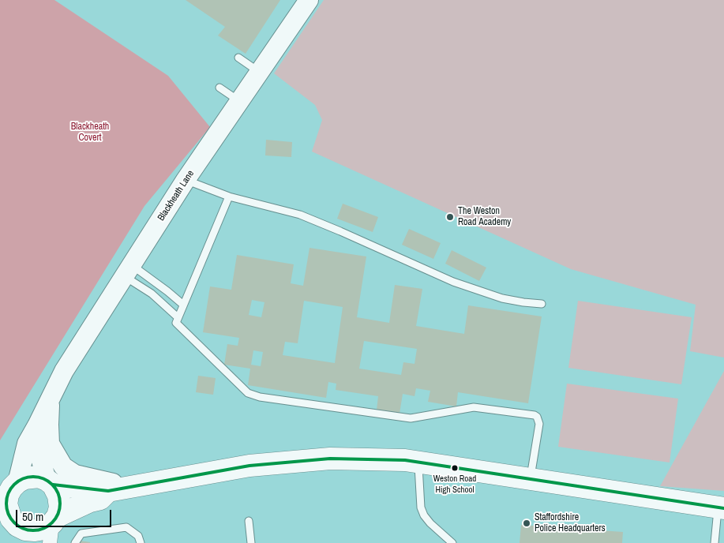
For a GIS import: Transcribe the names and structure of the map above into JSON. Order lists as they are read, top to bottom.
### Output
{
  "streets": {
    "street": ["Blackheath Lane"]
  },
  "parks": ["Blackheath Covert"],
  "places": ["The Weston Road Academy", "Weston Road High School", "Staffordshire Police Headquarters"],
  "scale_bar": "50 m"
}
